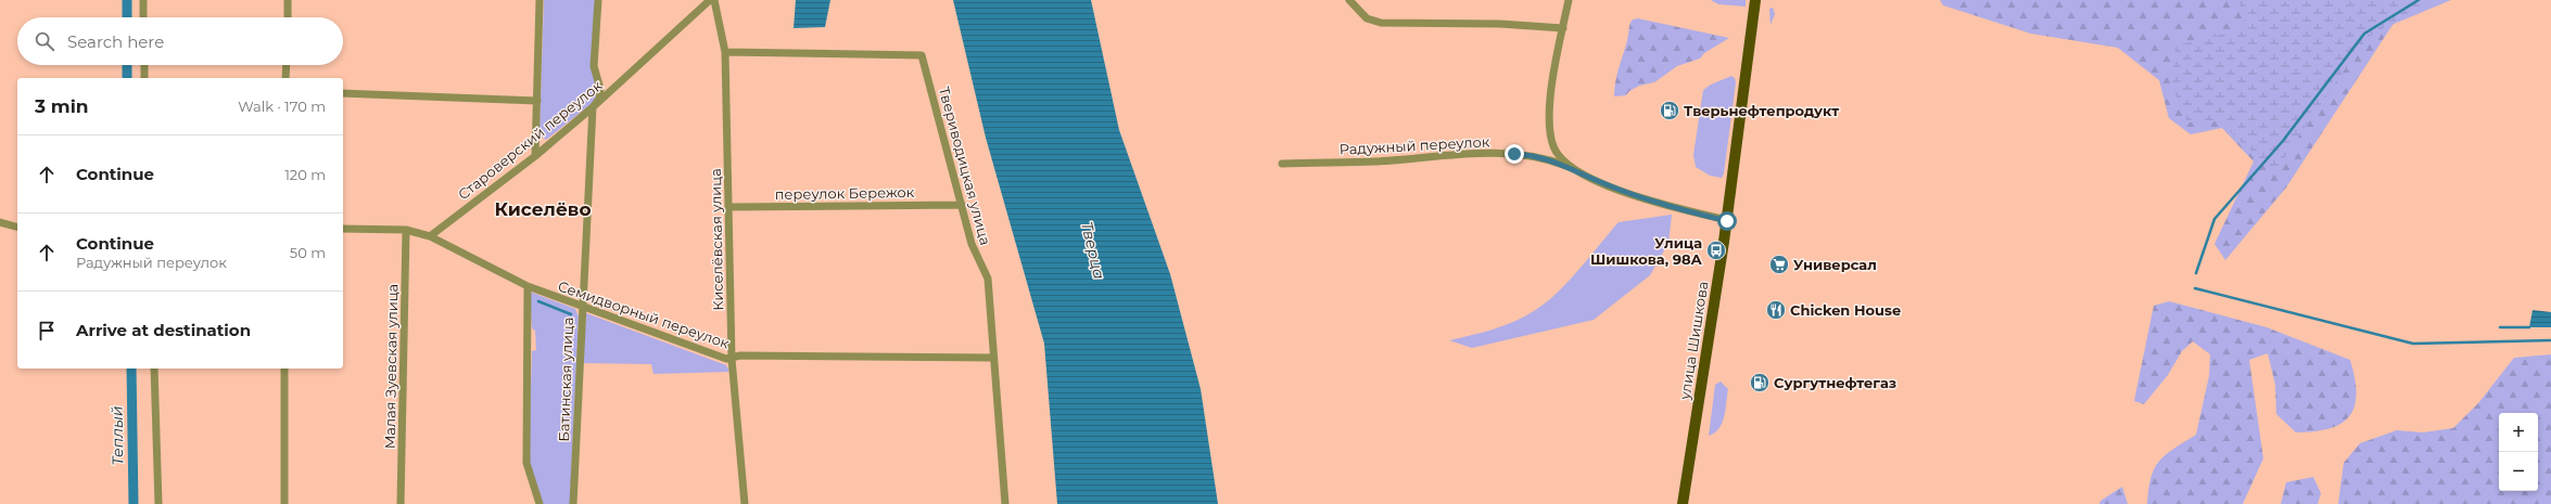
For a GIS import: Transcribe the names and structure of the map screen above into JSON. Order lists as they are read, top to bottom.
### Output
{
  "streets": {
    "main road": ["улица Шишкова"],
    "street": [
      "Староверский переулок",
      "Радужный переулок",
      "Твериводицкая улица",
      "переулок Бережок",
      "Киселёвская улица",
      "Семидворный переулок",
      "Малая Зуевская улица",
      "Батинская улица"
    ]
  },
  "crossings": [
    ["Староверский переулок", "Семидворный переулок"],
    ["Староверский переулок", "Батинская улица"],
    ["Радужный переулок", "улица Шишкова"],
    ["Твериводицкая улица", "переулок Бережок"],
    ["Твериводицкая улица", "Киселёвская улица"],
    ["Твериводицкая улица", "Семидворный переулок"],
    ["переулок Бережок", "Киселёвская улица"],
    ["Киселёвская улица", "Семидворный переулок"],
    ["Семидворный переулок", "Батинская улица"]
  ],
  "districts": ["Киселёво"],
  "water": ["Тверца", "Теплый"],
  "places": {
    "fuel station": ["Тверьнефтепродукт", "Сургутнефтегаз"],
    "bus stop": ["Улица Шишкова, 98А"],
    "supermarket": ["Универсал"],
    "restaurant": ["Chicken House"]
  },
  "page": {
    "search": "Search here",
    "heading": ["3 min", "Walk · 170 m"],
    "list": [
      ["Continue", "120 m"],
      ["Continue", "Радужный переулок", "50 m"],
      "Arrive at destination"
    ],
    "map_buttons": ["+", "−"]
  }
}
